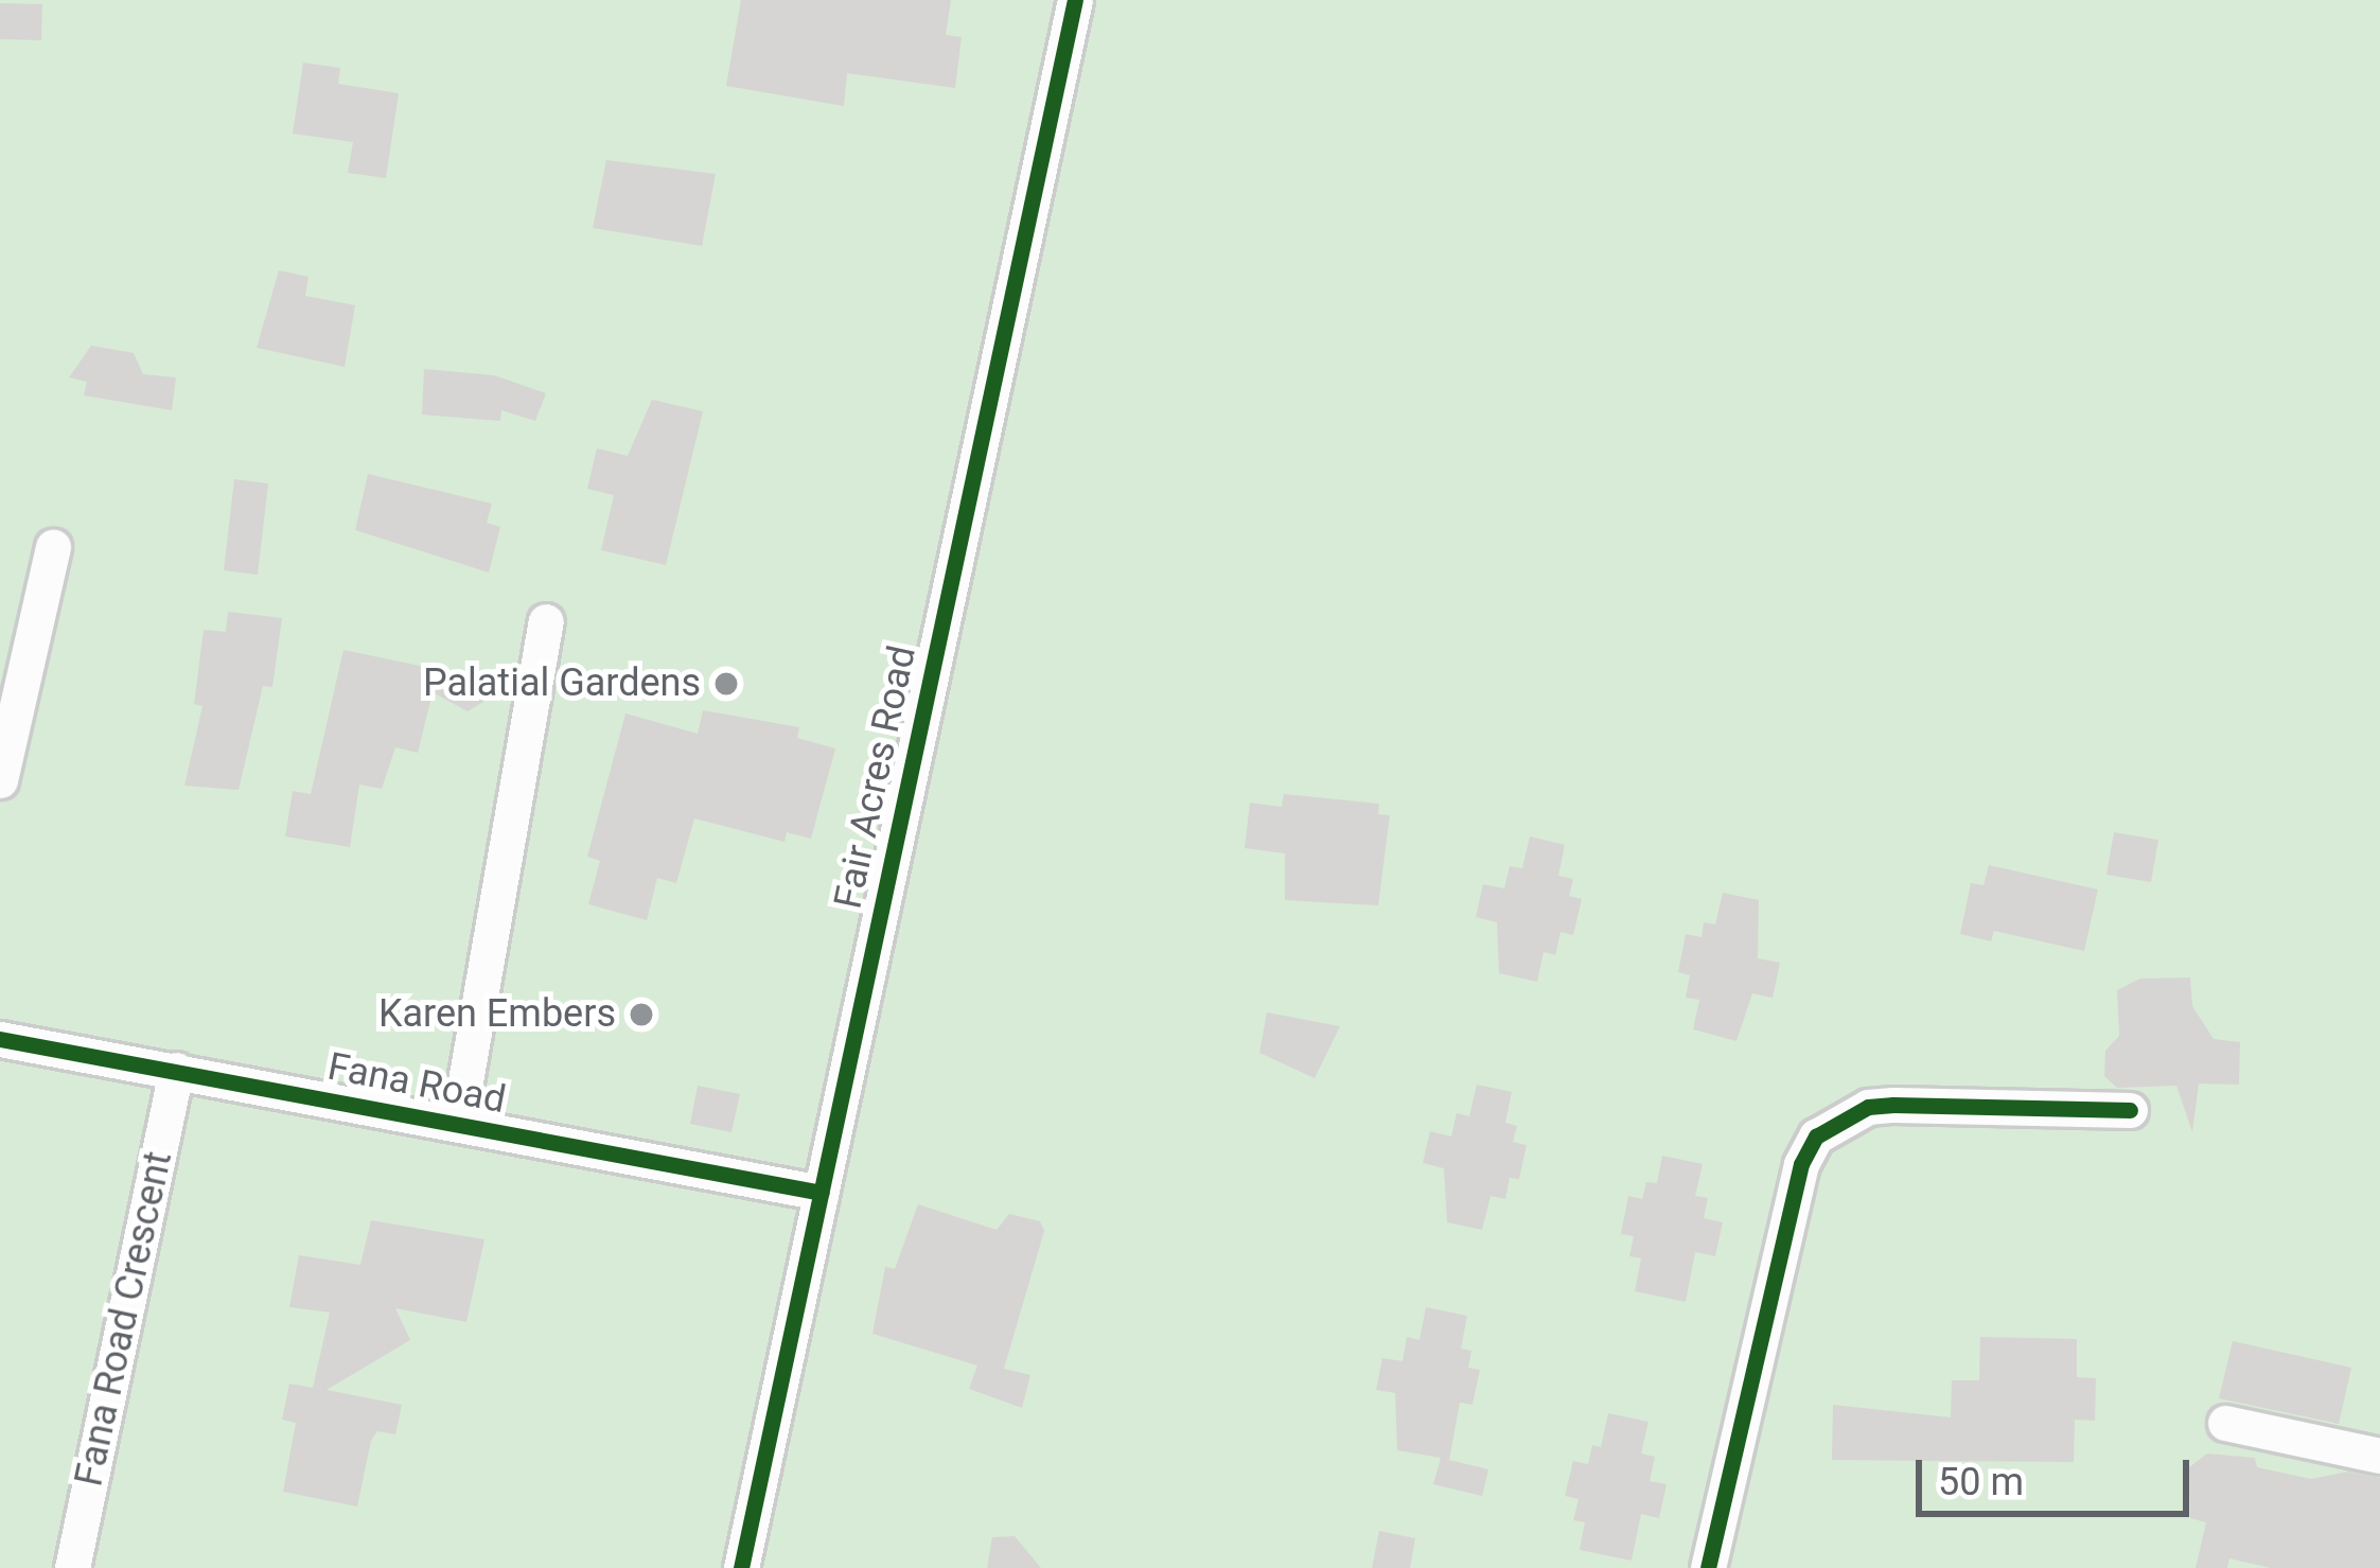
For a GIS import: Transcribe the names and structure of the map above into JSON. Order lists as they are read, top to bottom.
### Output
{
  "streets": {
    "street": ["Fair Acres Road", "Fana Road", "Fana Road Crescent"]
  },
  "crossings": [
    ["Fair Acres Road", "Fana Road"],
    ["Fana Road", "Fana Road Crescent"]
  ],
  "places": ["Palatial Gardens", "Karen Embers"],
  "scale_bar": "50 m"
}
